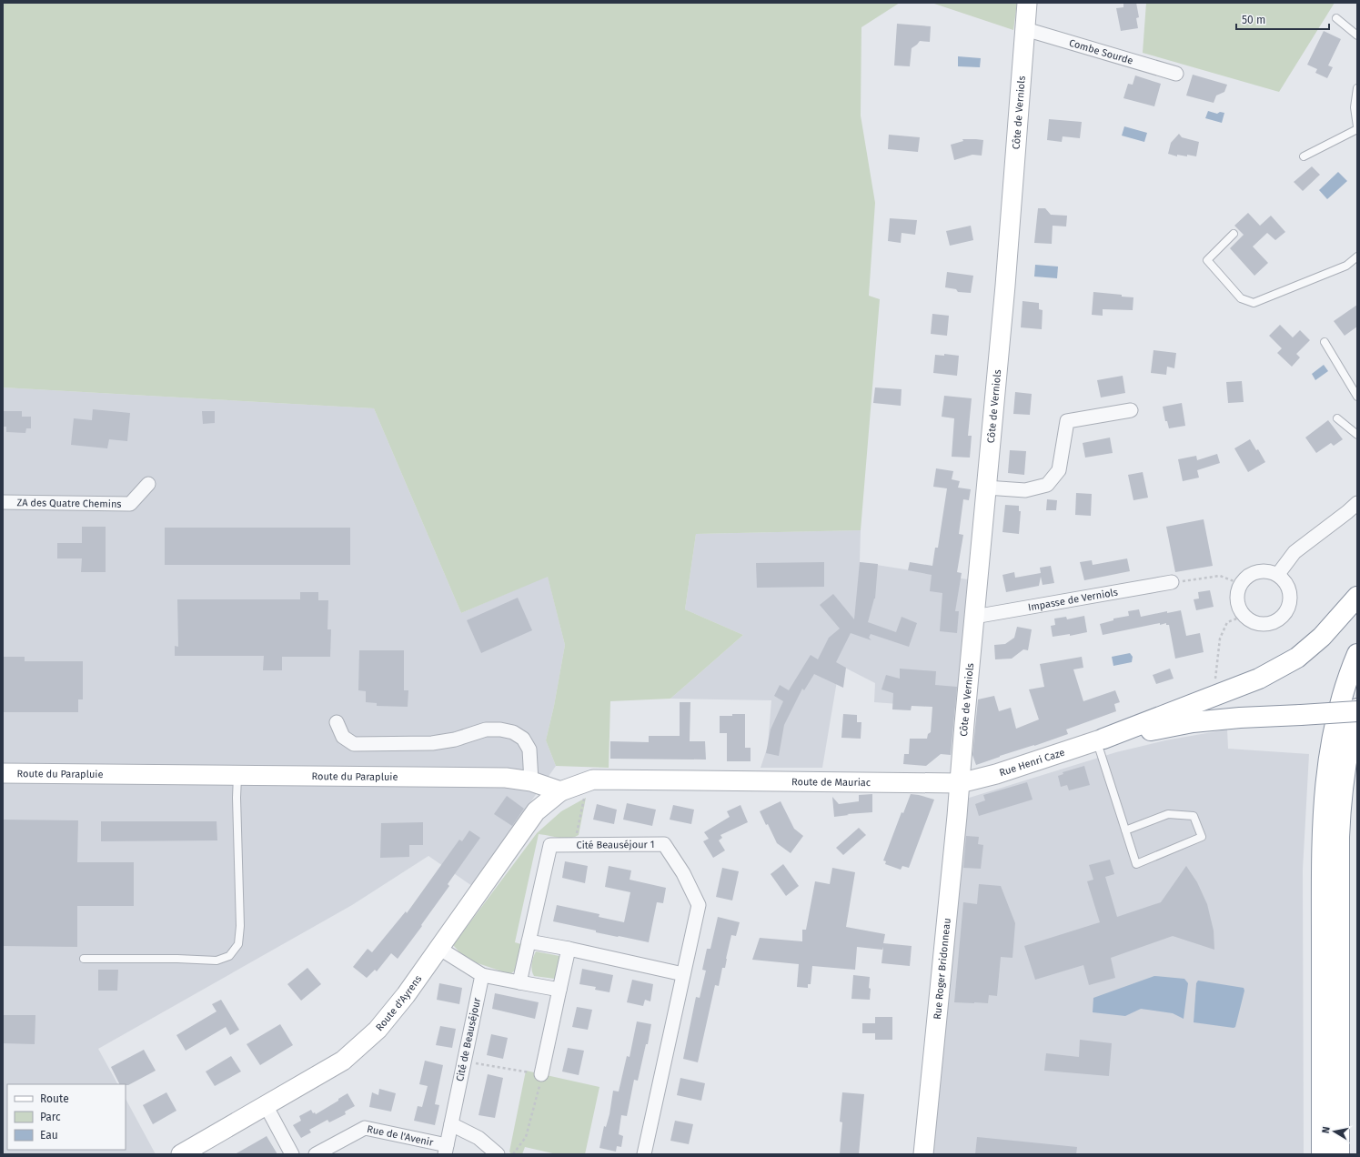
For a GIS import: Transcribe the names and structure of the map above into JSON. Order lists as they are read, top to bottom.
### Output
{
  "streets": {
    "street": [
      "Combe Sourde",
      "Côte de Verniols",
      "ZA des Quatre Chemins",
      "Impasse de Verniols",
      "Rue Henri Caze",
      "Route du Parapluie",
      "Route de Mauriac",
      "Cité Beauséjour 1",
      "Rue Roger Bridonneau",
      "Route d'Ayrens",
      "Cité de Beauséjour",
      "Rue de l'Avenir"
    ]
  },
  "crossings": [
    ["Combe Sourde", "Côte de Verniols"],
    ["Côte de Verniols", "Impasse de Verniols"],
    ["Côte de Verniols", "Rue Henri Caze"],
    ["Côte de Verniols", "Route de Mauriac"],
    ["Côte de Verniols", "Rue Roger Bridonneau"],
    ["Rue Henri Caze", "Route de Mauriac"],
    ["Rue Henri Caze", "Rue Roger Bridonneau"],
    ["Route du Parapluie", "Route d'Ayrens"],
    ["Route de Mauriac", "Rue Roger Bridonneau"],
    ["Cité de Beauséjour", "Rue de l'Avenir"]
  ],
  "legend": ["Route", "Parc", "Eau"],
  "scale_bar": "50 m",
  "north": "left"
}
